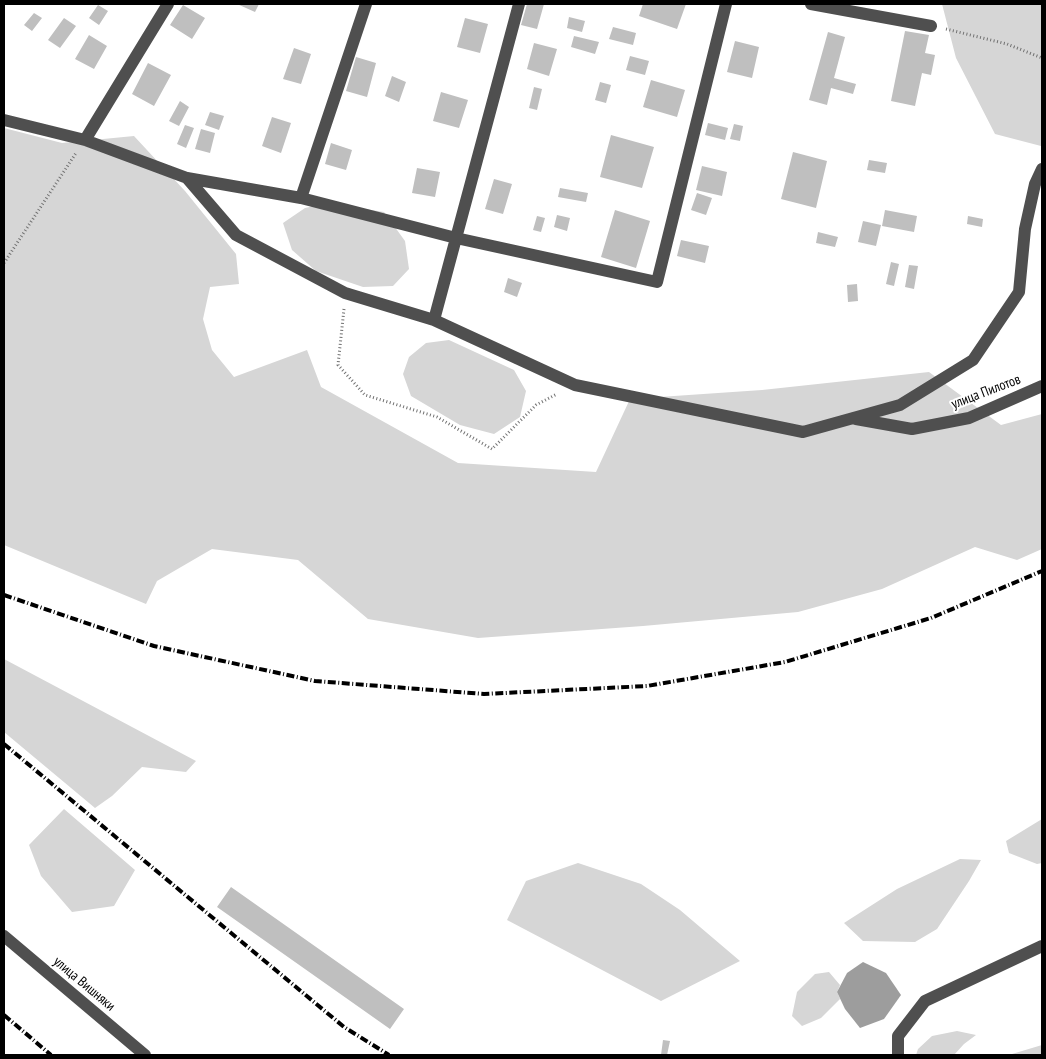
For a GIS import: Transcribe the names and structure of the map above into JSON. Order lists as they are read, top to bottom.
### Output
{
  "streets": {
    "street": ["улица Пилотов", "улица Вишняки"]
  }
}
